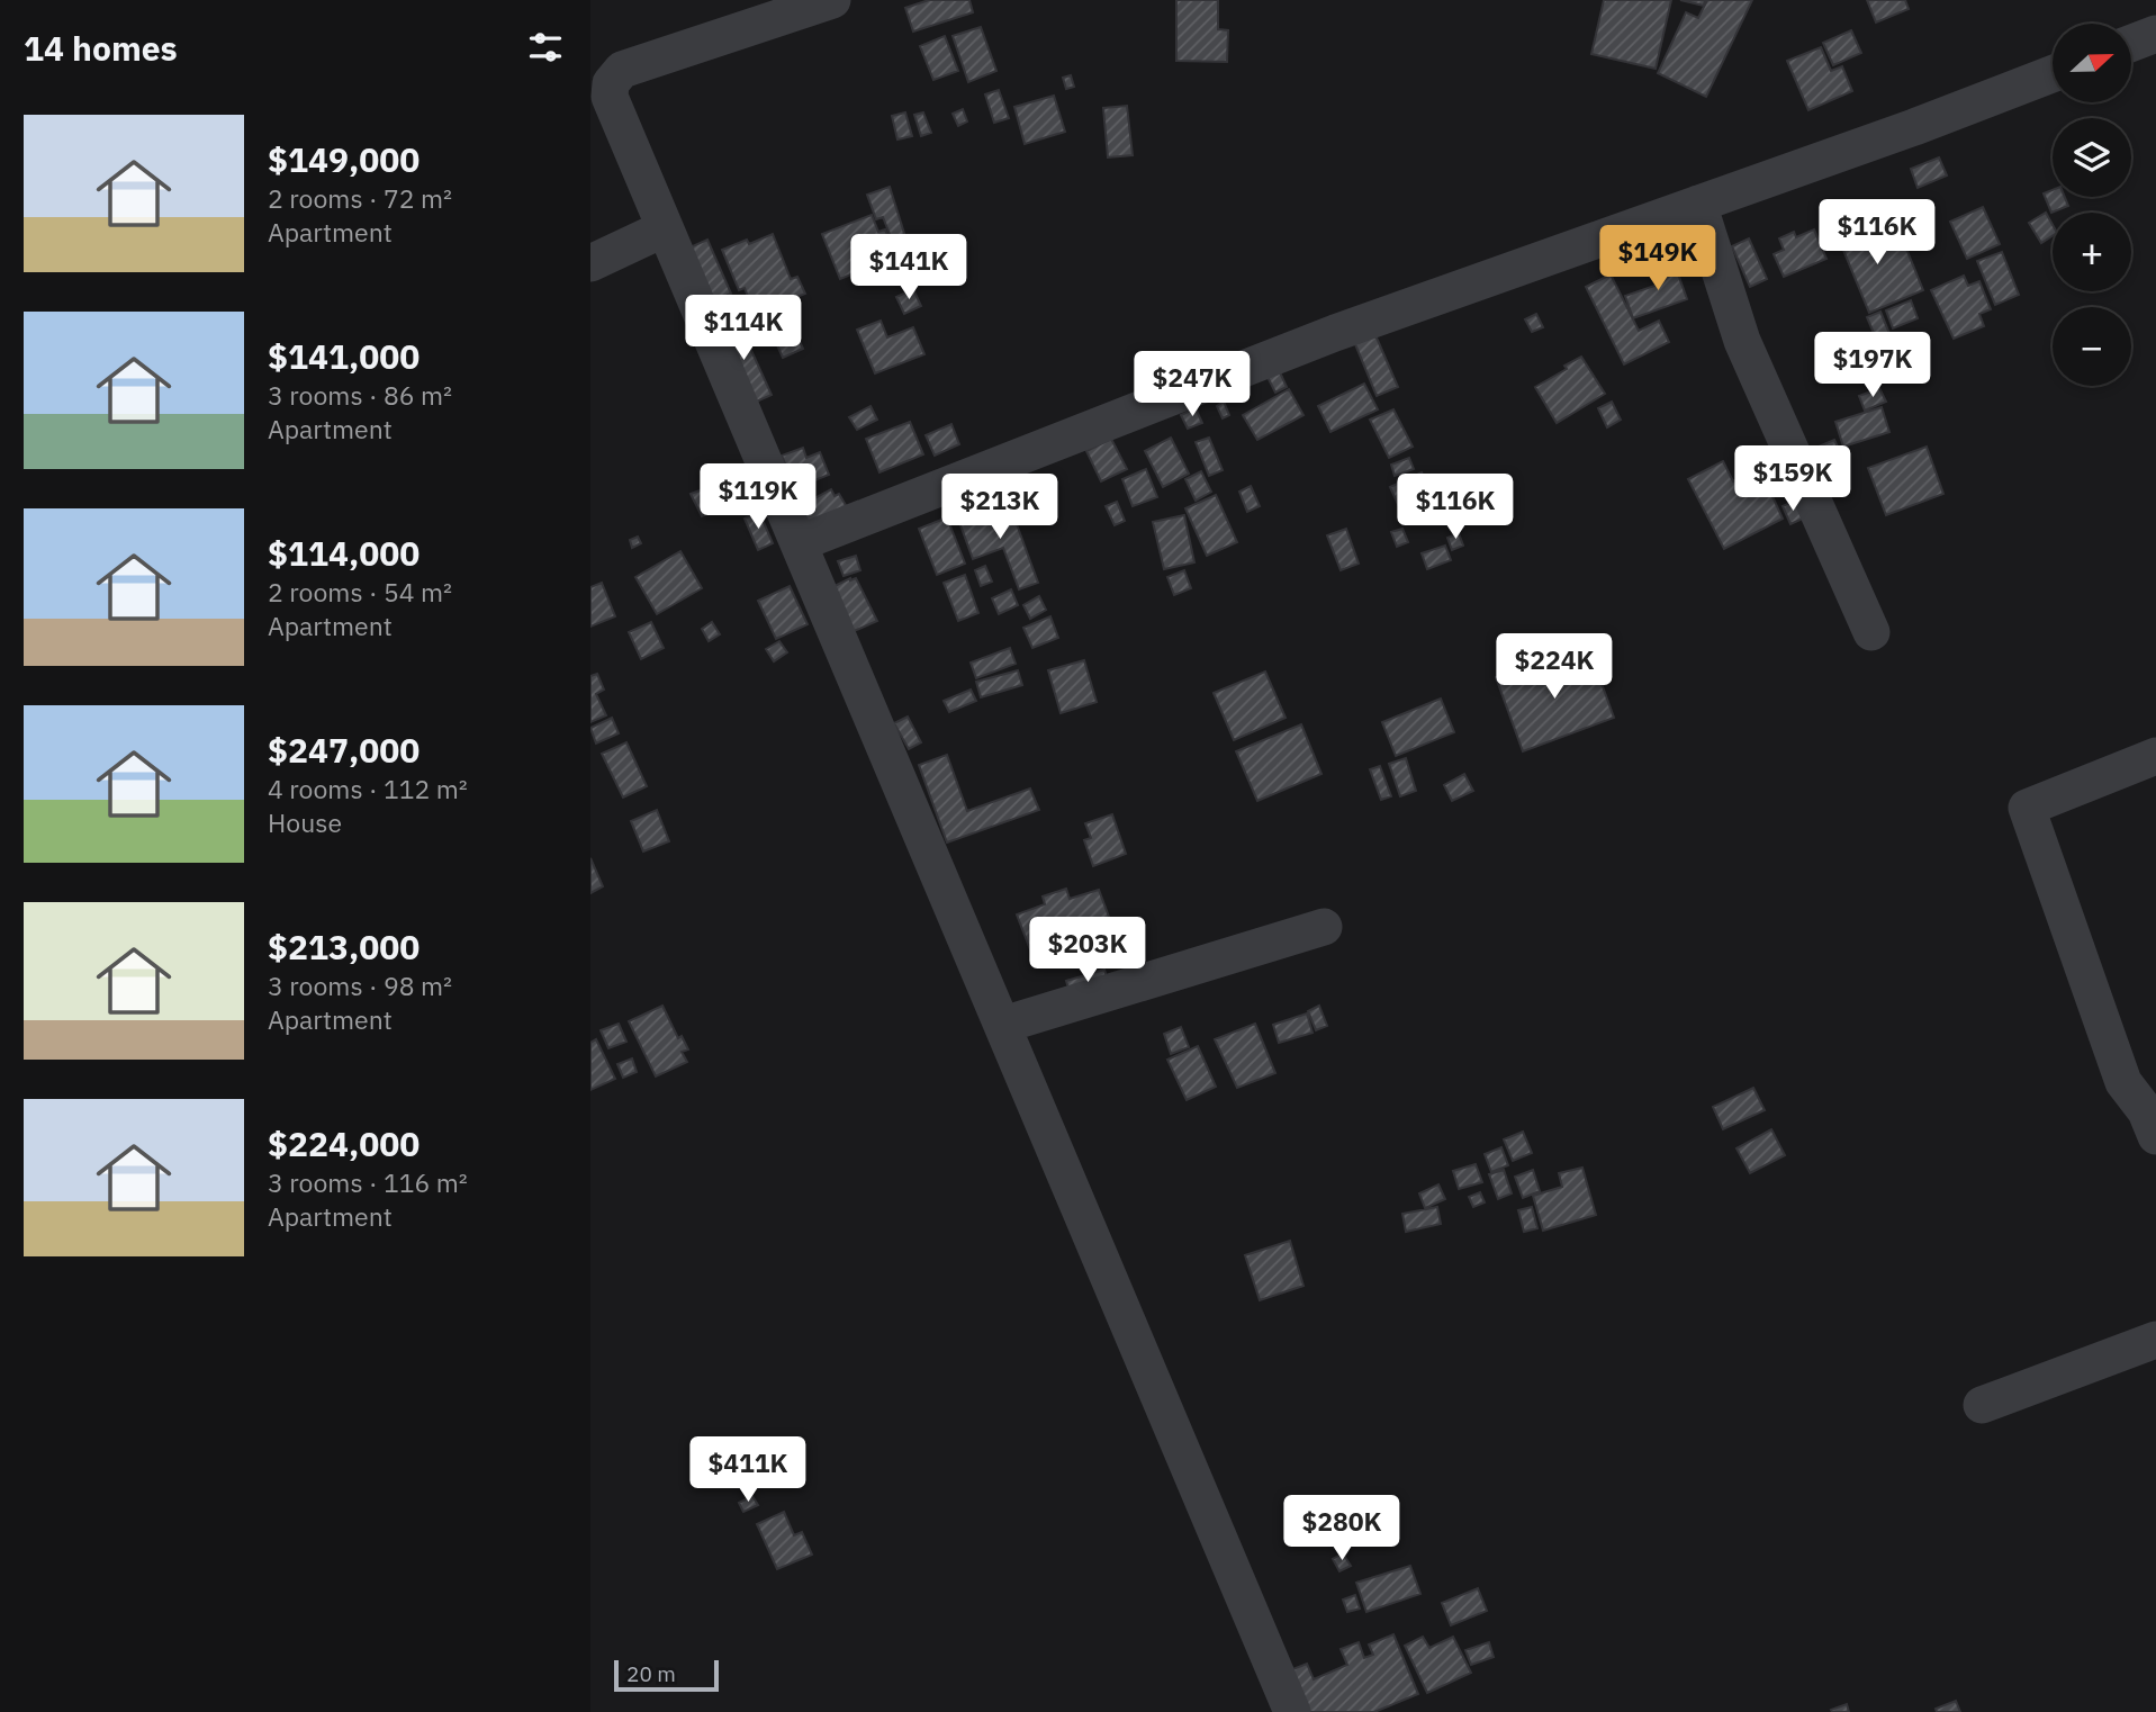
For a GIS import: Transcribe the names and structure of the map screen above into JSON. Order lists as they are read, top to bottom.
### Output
{
  "scale_bar": "20 m",
  "north": "right",
  "page": {
    "heading": "14 homes",
    "map_buttons": ["+", "−"],
    "list": [
      {
        "name": "$149,000",
        "note": "2 rooms · 72 m² · Apartment"
      },
      {
        "name": "$141,000",
        "note": "3 rooms · 86 m² · Apartment"
      },
      {
        "name": "$114,000",
        "note": "2 rooms · 54 m² · Apartment"
      },
      {
        "name": "$247,000",
        "note": "4 rooms · 112 m² · House"
      },
      {
        "name": "$213,000",
        "note": "3 rooms · 98 m² · Apartment"
      },
      {
        "name": "$224,000",
        "note": "3 rooms · 116 m² · Apartment"
      }
    ],
    "price": [
      "$116K",
      "$149K",
      "$141K",
      "$114K",
      "$197K",
      "$247K",
      "$159K",
      "$119K",
      "$213K",
      "$116K",
      "$224K",
      "$203K",
      "$411K",
      "$280K"
    ],
    "scale": "20 m"
  }
}
